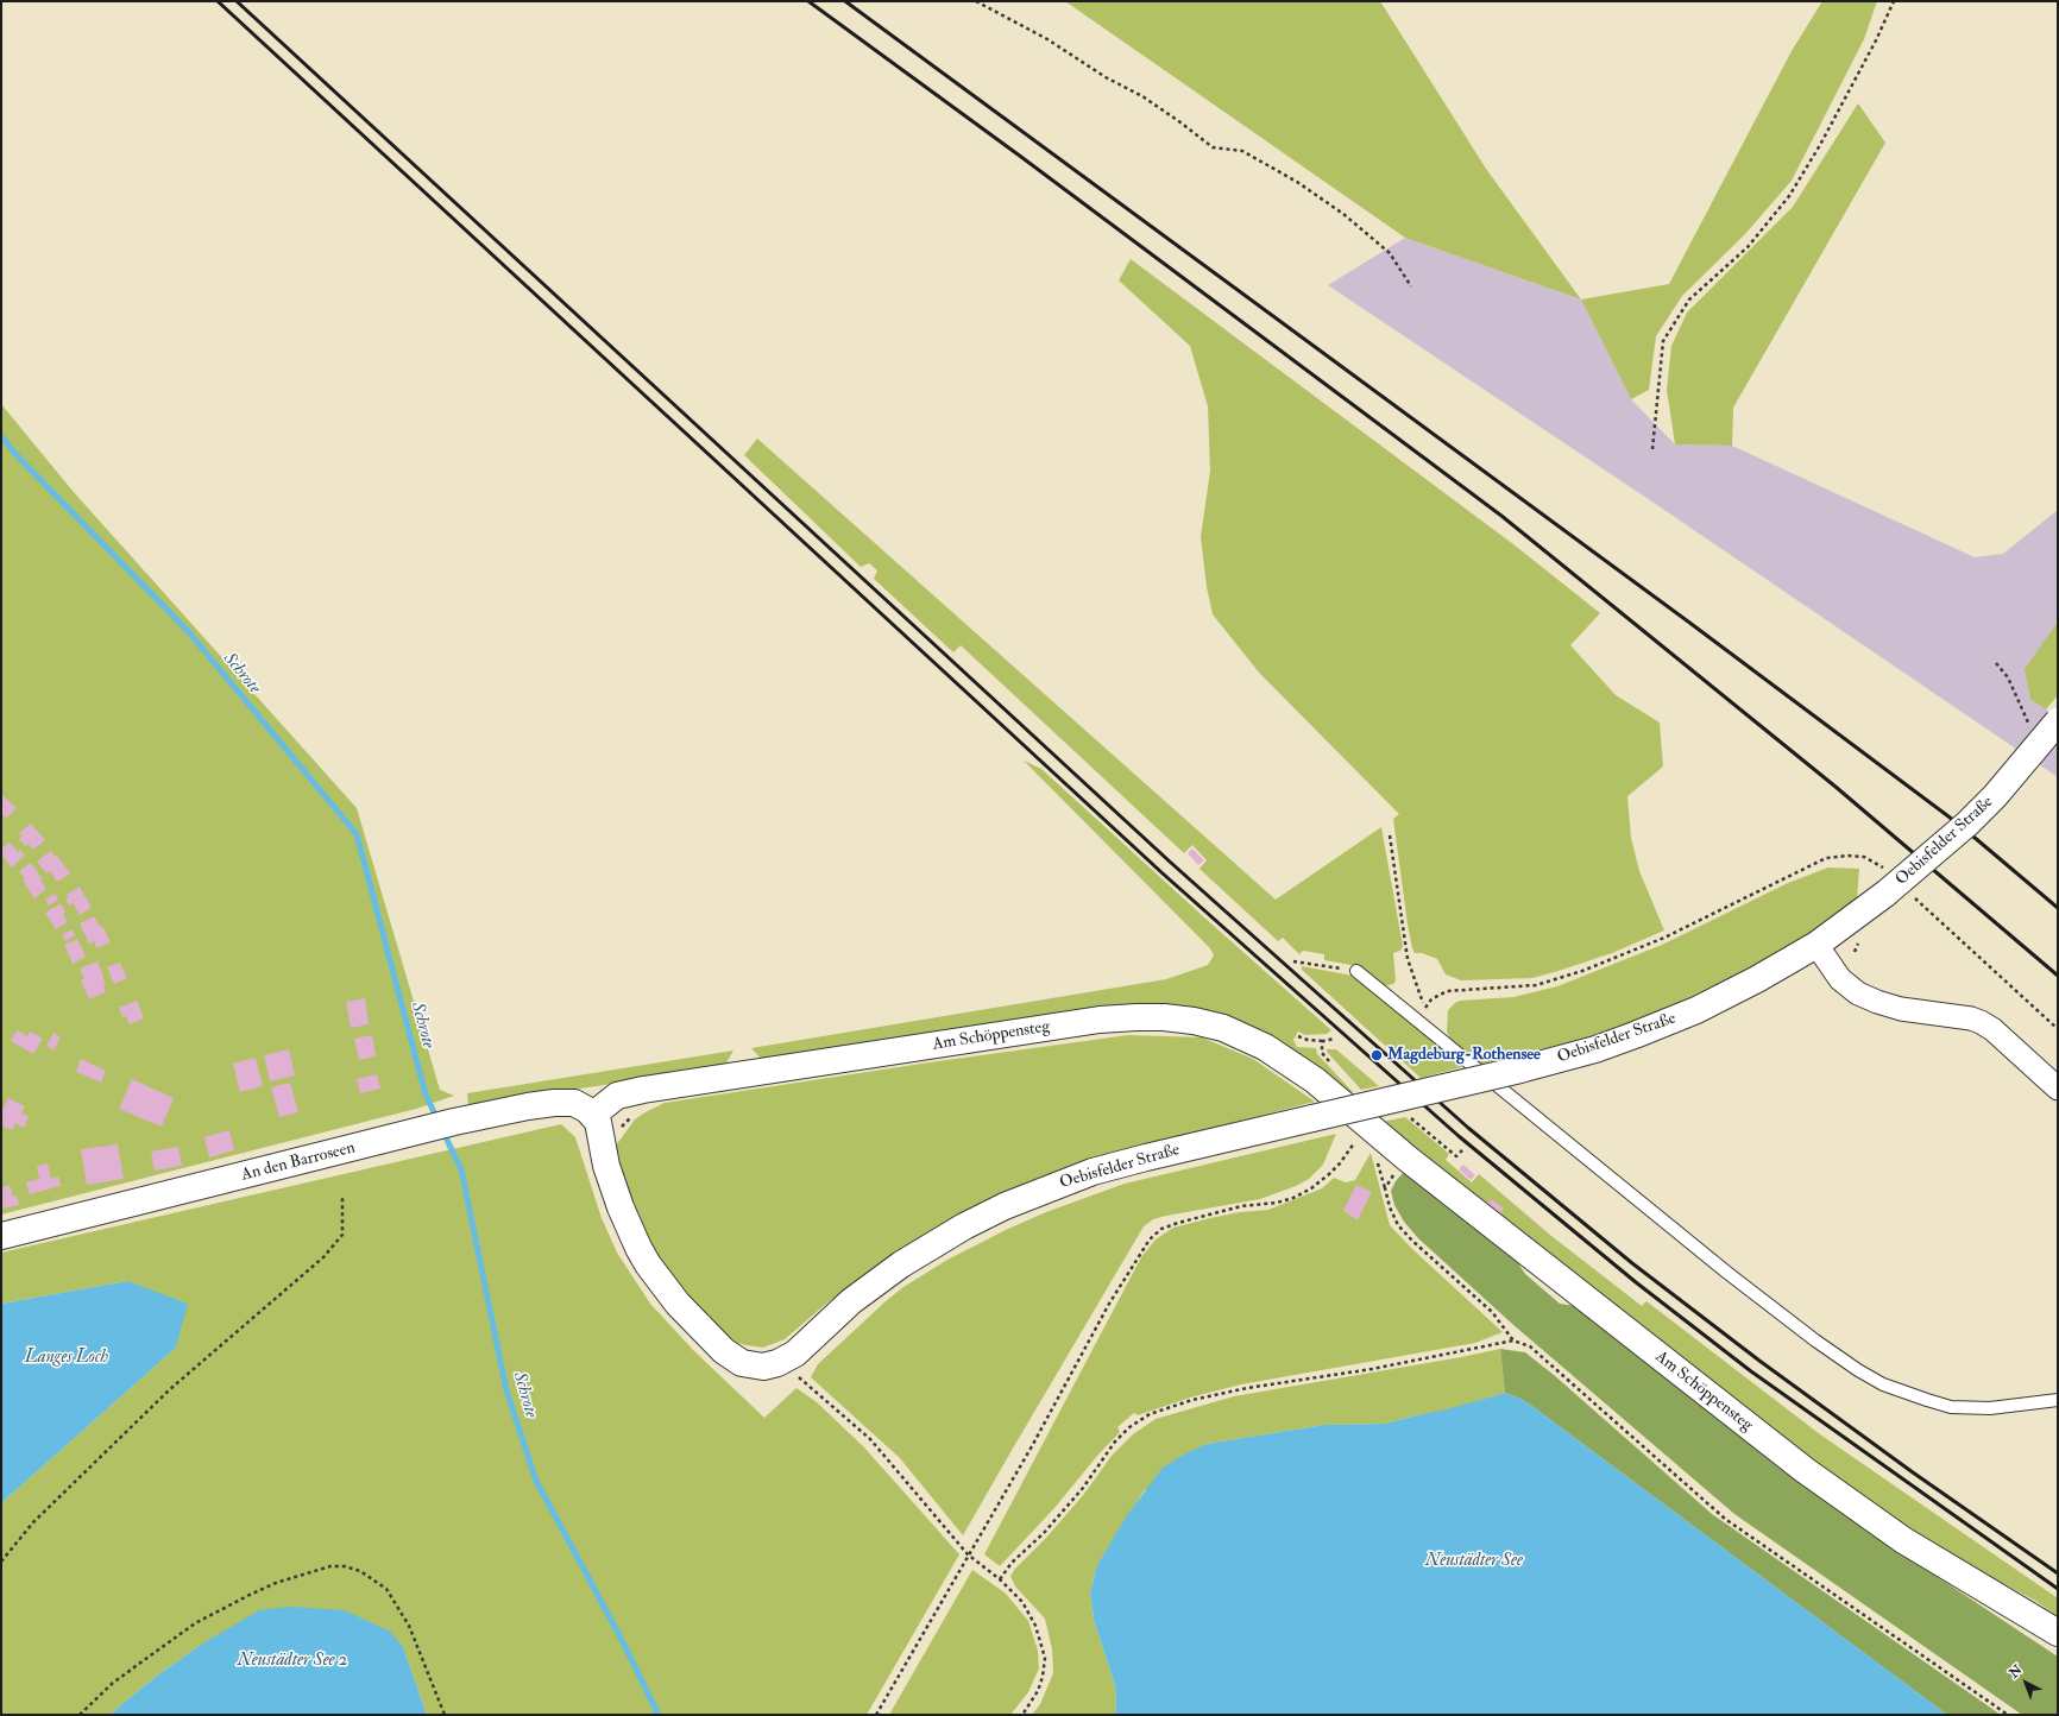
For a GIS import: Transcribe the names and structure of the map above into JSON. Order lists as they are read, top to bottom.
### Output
{
  "streets": {
    "street": ["Oebisfelder Straße", "Am Schöppensteg", "An den Barroseen"]
  },
  "crossings": [
    ["Oebisfelder Straße", "Am Schöppensteg"],
    ["Oebisfelder Straße", "An den Barroseen"],
    ["Am Schöppensteg", "An den Barroseen"]
  ],
  "water": [
    "Schrote",
    "Langes Loch",
    "Neustädter See",
    "Neustädter See 2"
  ],
  "places": ["Magdeburg-Rothensee"],
  "north": "top left"
}
